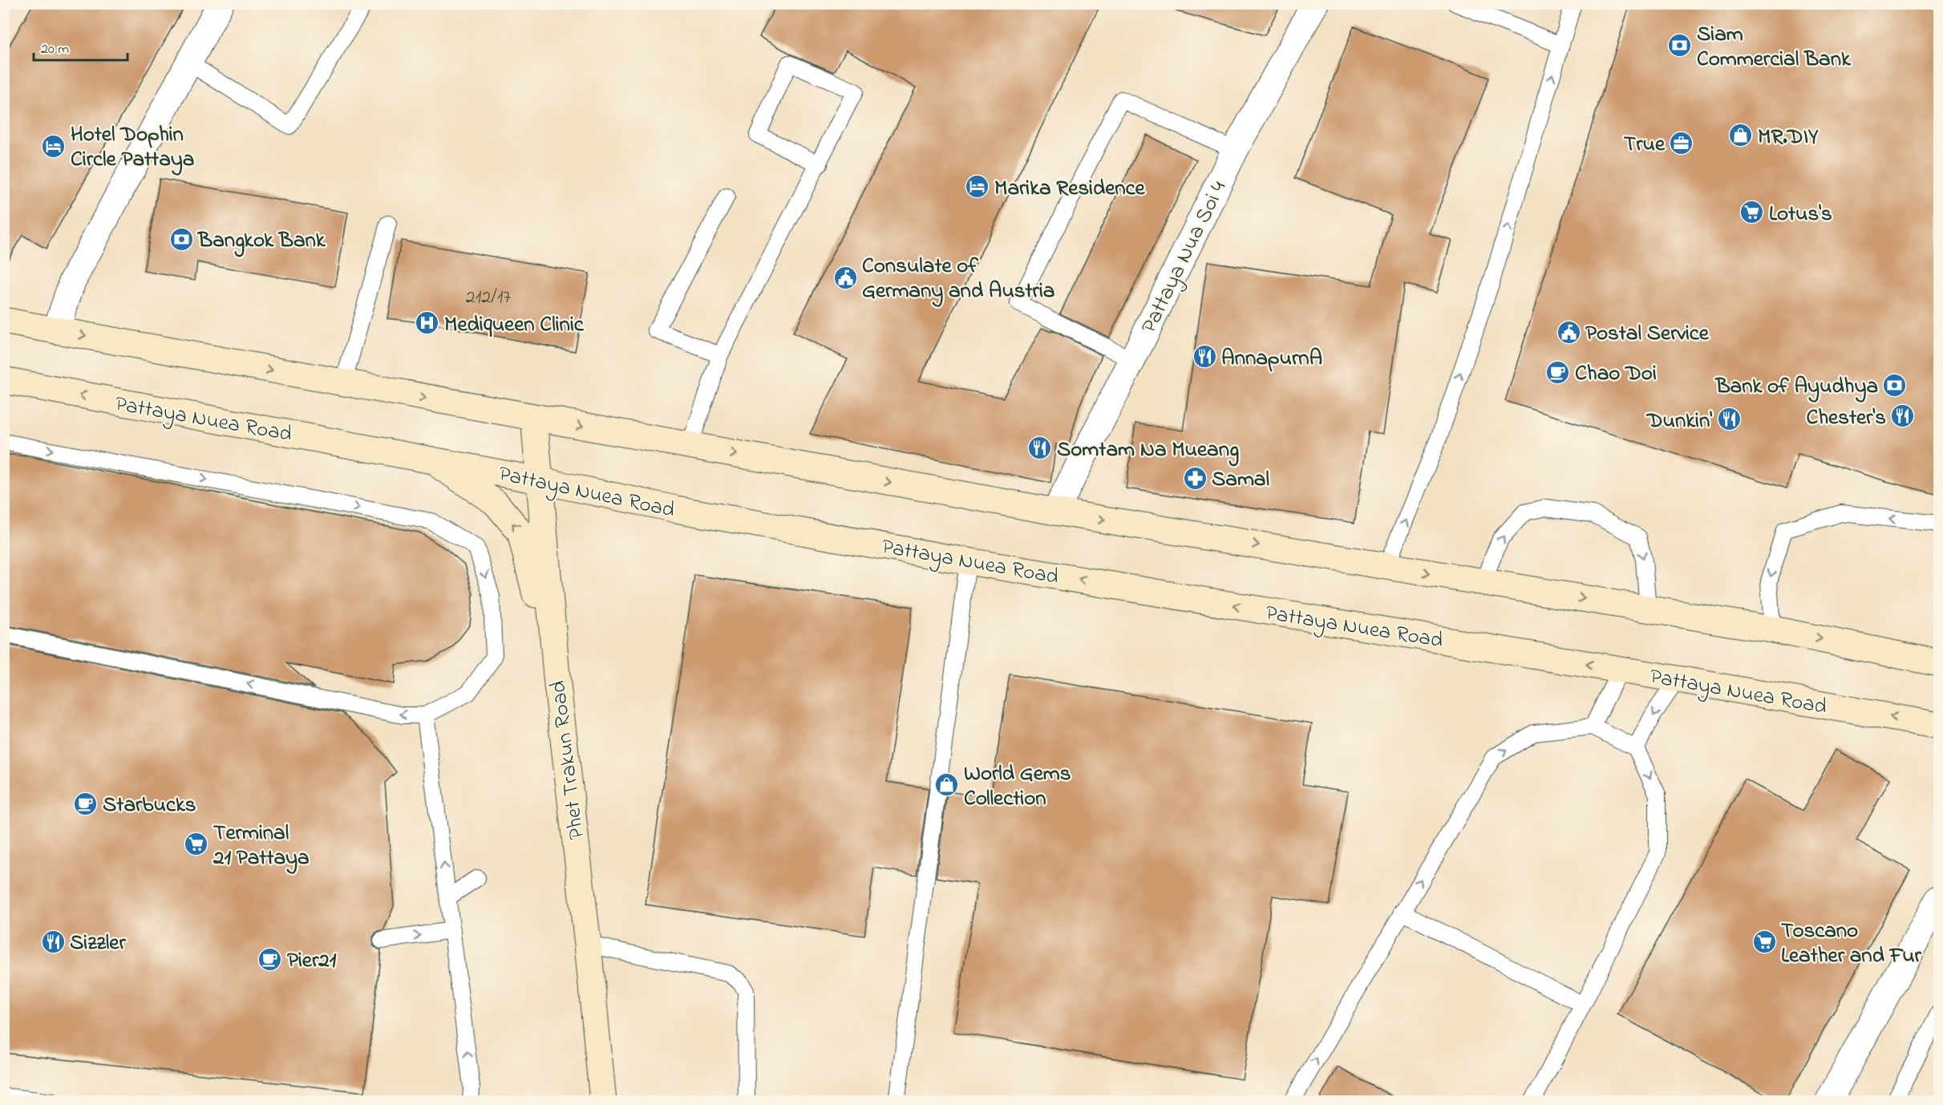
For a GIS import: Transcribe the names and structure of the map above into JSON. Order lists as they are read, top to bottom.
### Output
{
  "streets": {
    "main road": ["Pattaya Nuea Road", "Phet Trakun Road"],
    "street": ["Pattaya Nua Soi 4"]
  },
  "crossings": [
    ["Pattaya Nuea Road", "Phet Trakun Road"]
  ],
  "places": {
    "bank": ["Siam Commercial Bank", "Bangkok Bank", "Bank of Ayudhya"],
    "shop": ["MR.DIY", "World Gems Collection"],
    "office": ["True"],
    "hotel": ["Hotel Dophin Circle Pattaya", "Marika Residence"],
    "supermarket": ["Lotus's", "Terminal 21 Pattaya", "Toscano Leather and Fur"],
    "public building": ["Consulate of Germany and Austria", "Postal Service"],
    "hospital": ["Mediqueen Clinic"],
    "restaurant": [
      "AnnapurnA",
      "Chester's",
      "Dunkin'",
      "Somtam Na Mueang",
      "Sizzler"
    ],
    "cafe": ["Chao Doi", "Starbucks", "Pier21"],
    "pharmacy": ["Samal"]
  },
  "house_numbers": ["212/17"],
  "scale_bar": "20 m"
}
